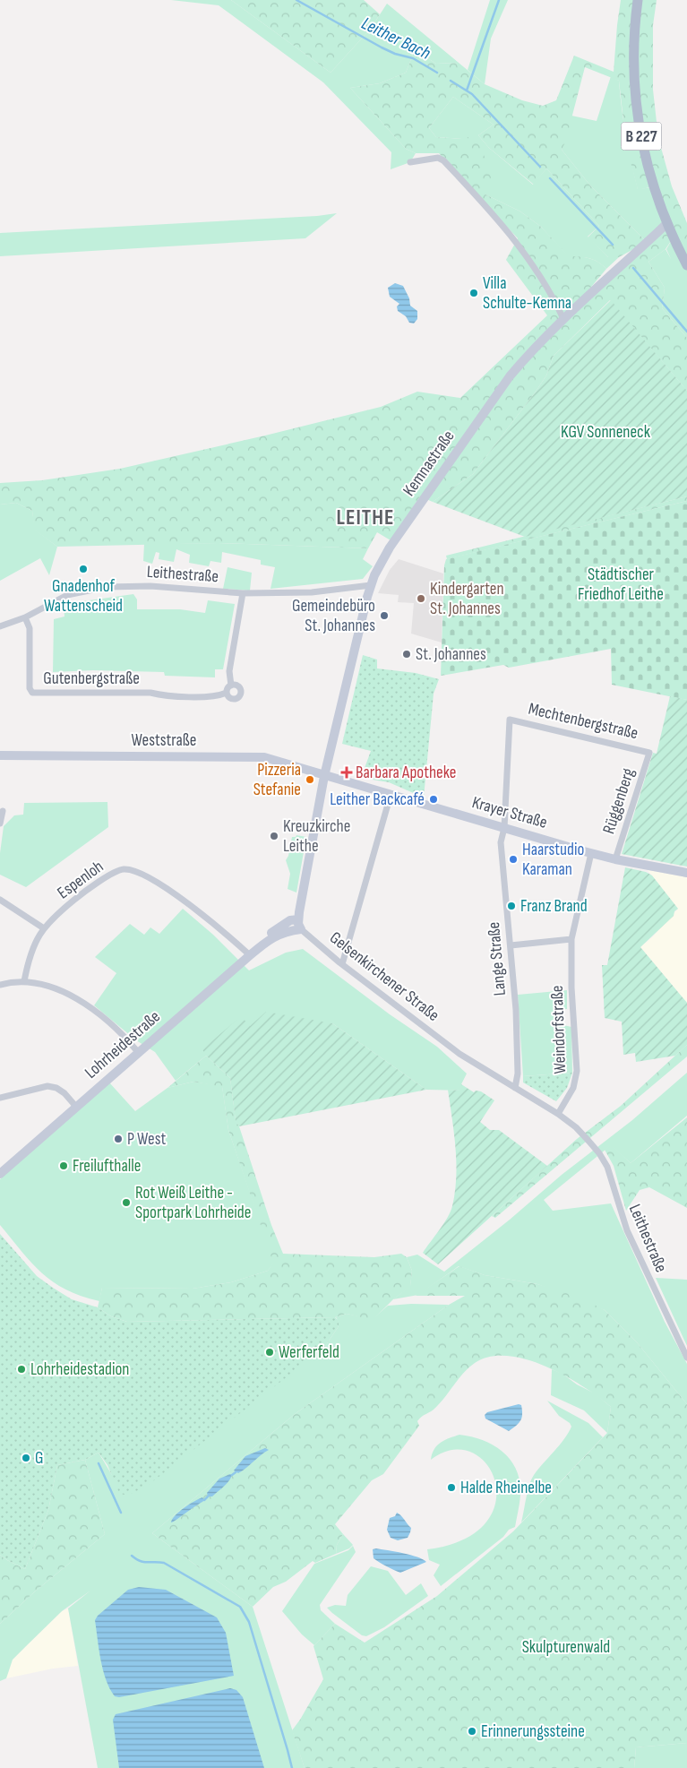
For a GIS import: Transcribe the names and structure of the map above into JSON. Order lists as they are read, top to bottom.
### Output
{
  "streets": {
    "main road": ["B 227"],
    "street": [
      "Kemnastraße",
      "Leithestraße",
      "Gutenbergstraße",
      "Mechtenbergstraße",
      "Weststraße",
      "Rüggenberg",
      "Krayer Straße",
      "Espenloh",
      "Lange Straße",
      "Gelsenkirchener Straße",
      "Weindorfstraße",
      "Lohrheidestraße"
    ]
  },
  "crossings": [
    ["B 227", "Kemnastraße"],
    ["Kemnastraße", "Leithestraße"],
    ["Kemnastraße", "Weststraße"],
    ["Kemnastraße", "Krayer Straße"],
    ["Leithestraße", "Gutenbergstraße"],
    ["Leithestraße", "Gelsenkirchener Straße"],
    ["Mechtenbergstraße", "Rüggenberg"],
    ["Mechtenbergstraße", "Lange Straße"],
    ["Weststraße", "Krayer Straße"],
    ["Rüggenberg", "Krayer Straße"],
    ["Krayer Straße", "Lange Straße"],
    ["Krayer Straße", "Weindorfstraße"],
    ["Espenloh", "Lohrheidestraße"],
    ["Lange Straße", "Gelsenkirchener Straße"],
    ["Gelsenkirchener Straße", "Weindorfstraße"],
    ["Gelsenkirchener Straße", "Lohrheidestraße"]
  ],
  "districts": ["LEITHE"],
  "water": ["Leither Bach"],
  "parks": ["KGV Sonneneck", "Städtischer Friedhof Leithe", "Skulpturenwald"],
  "places": {
    "other": [
      "Villa Schulte-Kemna",
      "Gnadenhof Wattenscheid",
      "Kindergarten St. Johannes",
      "Gemeindebüro St. Johannes",
      "St. Johannes",
      "Pizzeria Stefanie",
      "Leither Backcafé",
      "Kreuzkirche Leithe",
      "Haarstudio Karaman",
      "Franz Brand",
      "P West",
      "Freilufthalle",
      "Rot Weiß Leithe - Sportpark Lohrheide",
      "Werferfeld",
      "Lohrheidestadion",
      "G",
      "Halde Rheinelbe",
      "Erinnerungssteine"
    ],
    "health": ["Barbara Apotheke"]
  }
}
